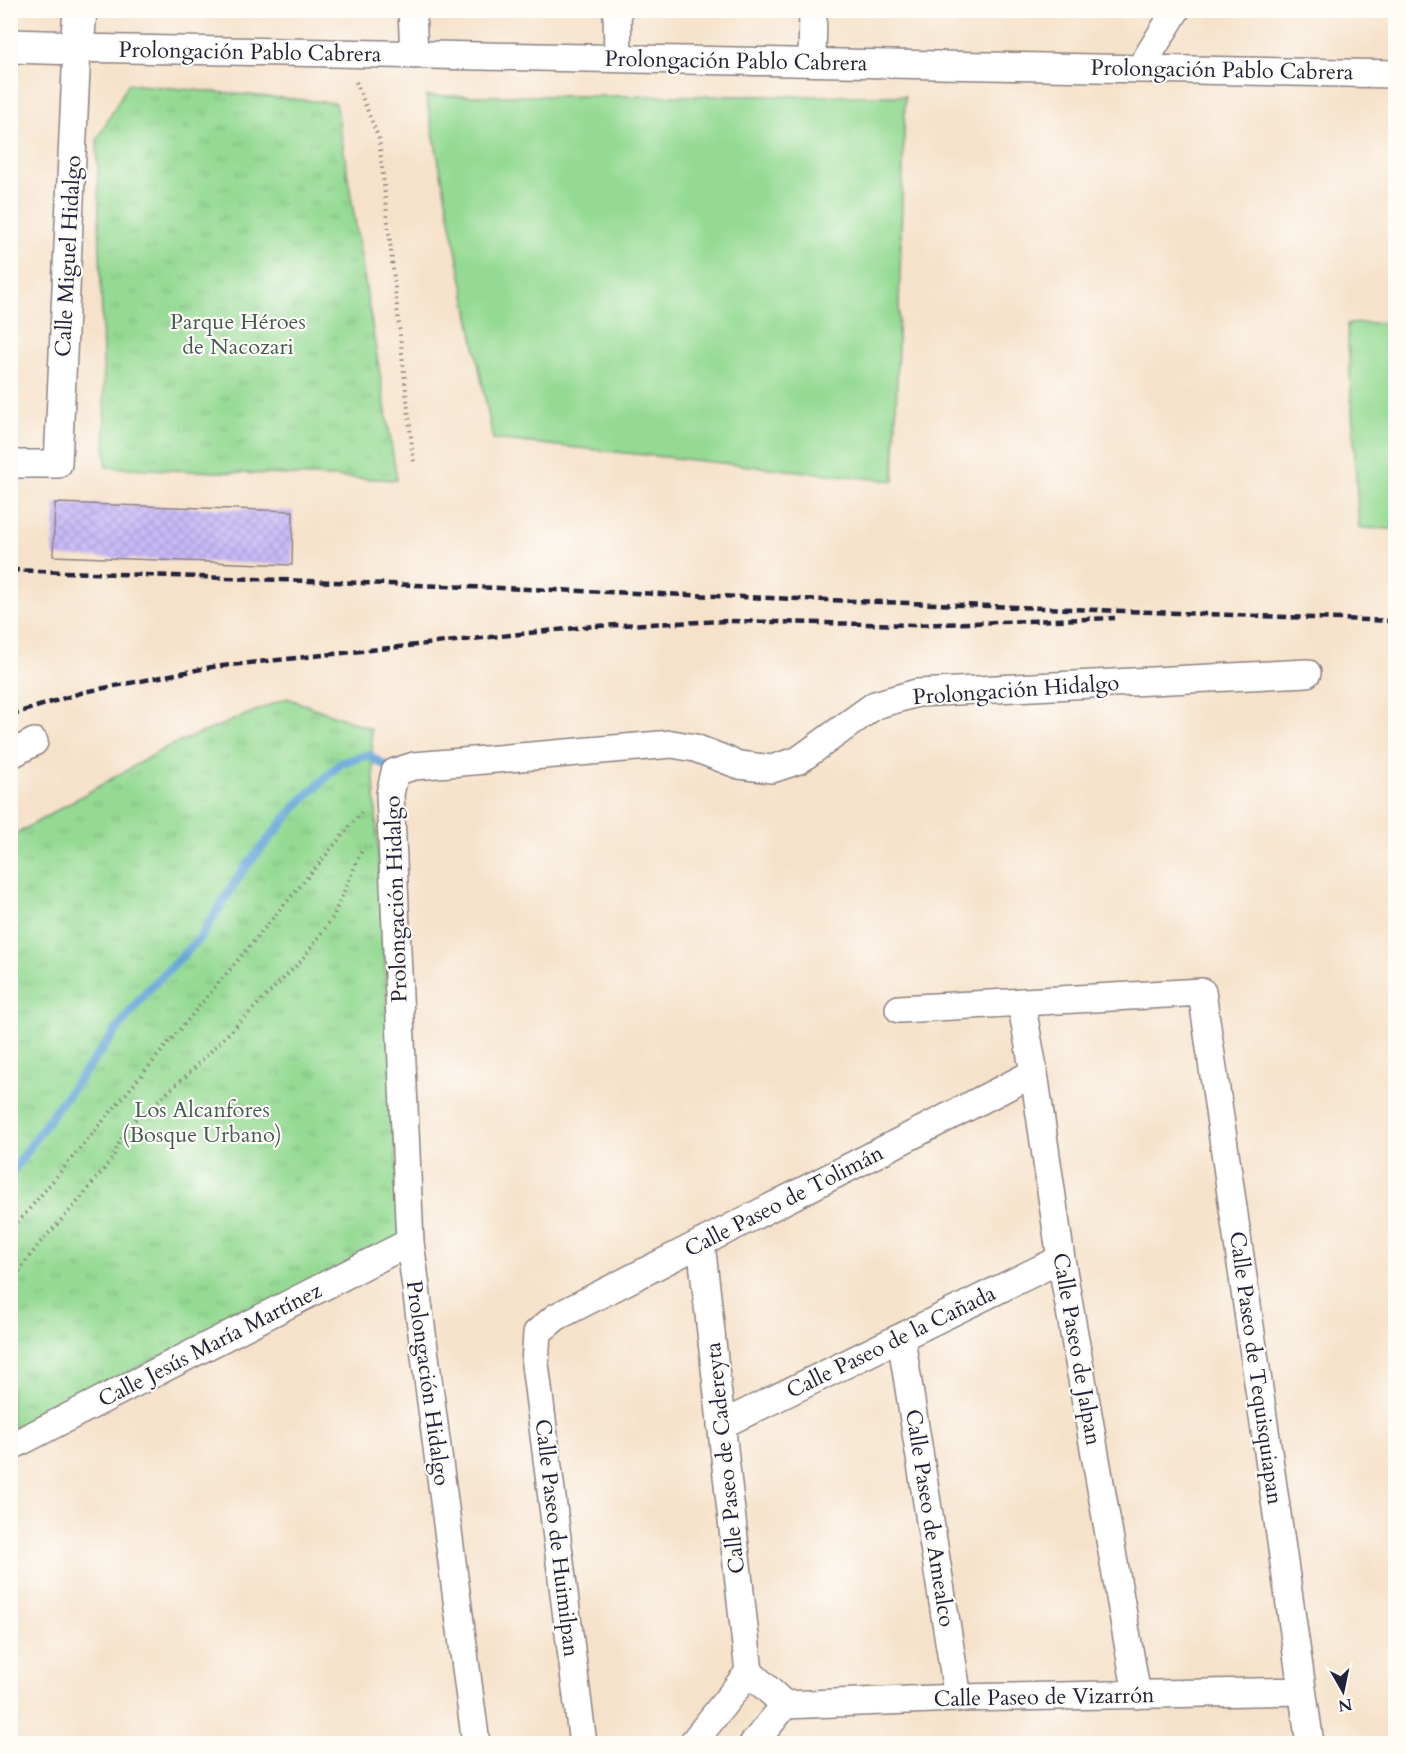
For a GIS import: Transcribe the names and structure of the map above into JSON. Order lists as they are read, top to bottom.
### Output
{
  "streets": {
    "street": [
      "Prolongación Pablo Cabrera",
      "Calle Miguel Hidalgo",
      "Prolongación Hidalgo",
      "Calle Paseo de Tolimán",
      "Calle Paseo de la Cañada",
      "Calle Jesús María Martínez",
      "Calle Paseo de Jalpan",
      "Calle Paseo de Tequisquiapan",
      "Calle Paseo de Cadereyta",
      "Calle Paseo de Amealco",
      "Calle Paseo de Huimilpan",
      "Calle Paseo de Vizarrón"
    ]
  },
  "crossings": [
    ["Prolongación Pablo Cabrera", "Calle Miguel Hidalgo"],
    ["Prolongación Hidalgo", "Calle Jesús María Martínez"],
    ["Calle Paseo de Tolimán", "Calle Paseo de Jalpan"],
    ["Calle Paseo de Tolimán", "Calle Paseo de Cadereyta"],
    ["Calle Paseo de Tolimán", "Calle Paseo de Huimilpan"],
    ["Calle Paseo de la Cañada", "Calle Paseo de Jalpan"],
    ["Calle Paseo de la Cañada", "Calle Paseo de Cadereyta"],
    ["Calle Paseo de la Cañada", "Calle Paseo de Amealco"],
    ["Calle Paseo de Jalpan", "Calle Paseo de Tequisquiapan"],
    ["Calle Paseo de Jalpan", "Calle Paseo de Vizarrón"],
    ["Calle Paseo de Tequisquiapan", "Calle Paseo de Vizarrón"],
    ["Calle Paseo de Amealco", "Calle Paseo de Vizarrón"]
  ],
  "parks": ["Parque Héroes de Nacozari", "Los Alcanfores (Bosque Urbano)"],
  "north": "bottom"
}
